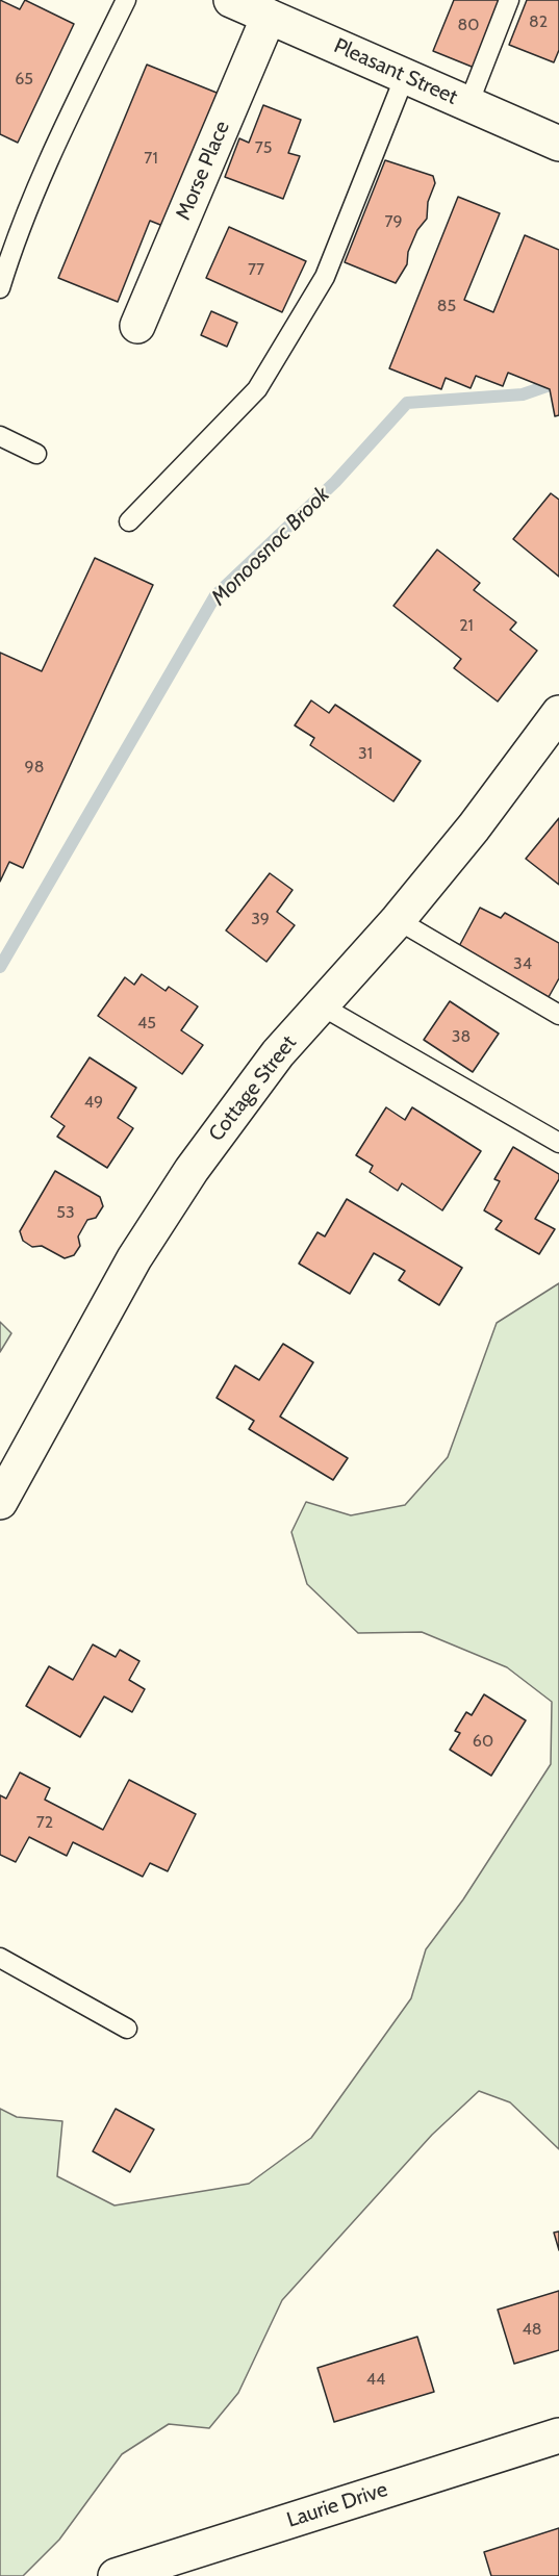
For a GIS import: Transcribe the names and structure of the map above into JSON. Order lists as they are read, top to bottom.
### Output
{
  "streets": {
    "street": [
      "Pleasant Street",
      "Morse Place",
      "Cottage Street",
      "Laurie Drive"
    ]
  },
  "crossings": [
    ["Pleasant Street", "Morse Place"]
  ],
  "water": ["Monoosnoc Brook"],
  "house_numbers": [
    "82",
    "80",
    "65",
    "75",
    "71",
    "79",
    "77",
    "85",
    "21",
    "31",
    "98",
    "39",
    "34",
    "45",
    "38",
    "49",
    "53",
    "60",
    "72",
    "48",
    "44"
  ]
}
